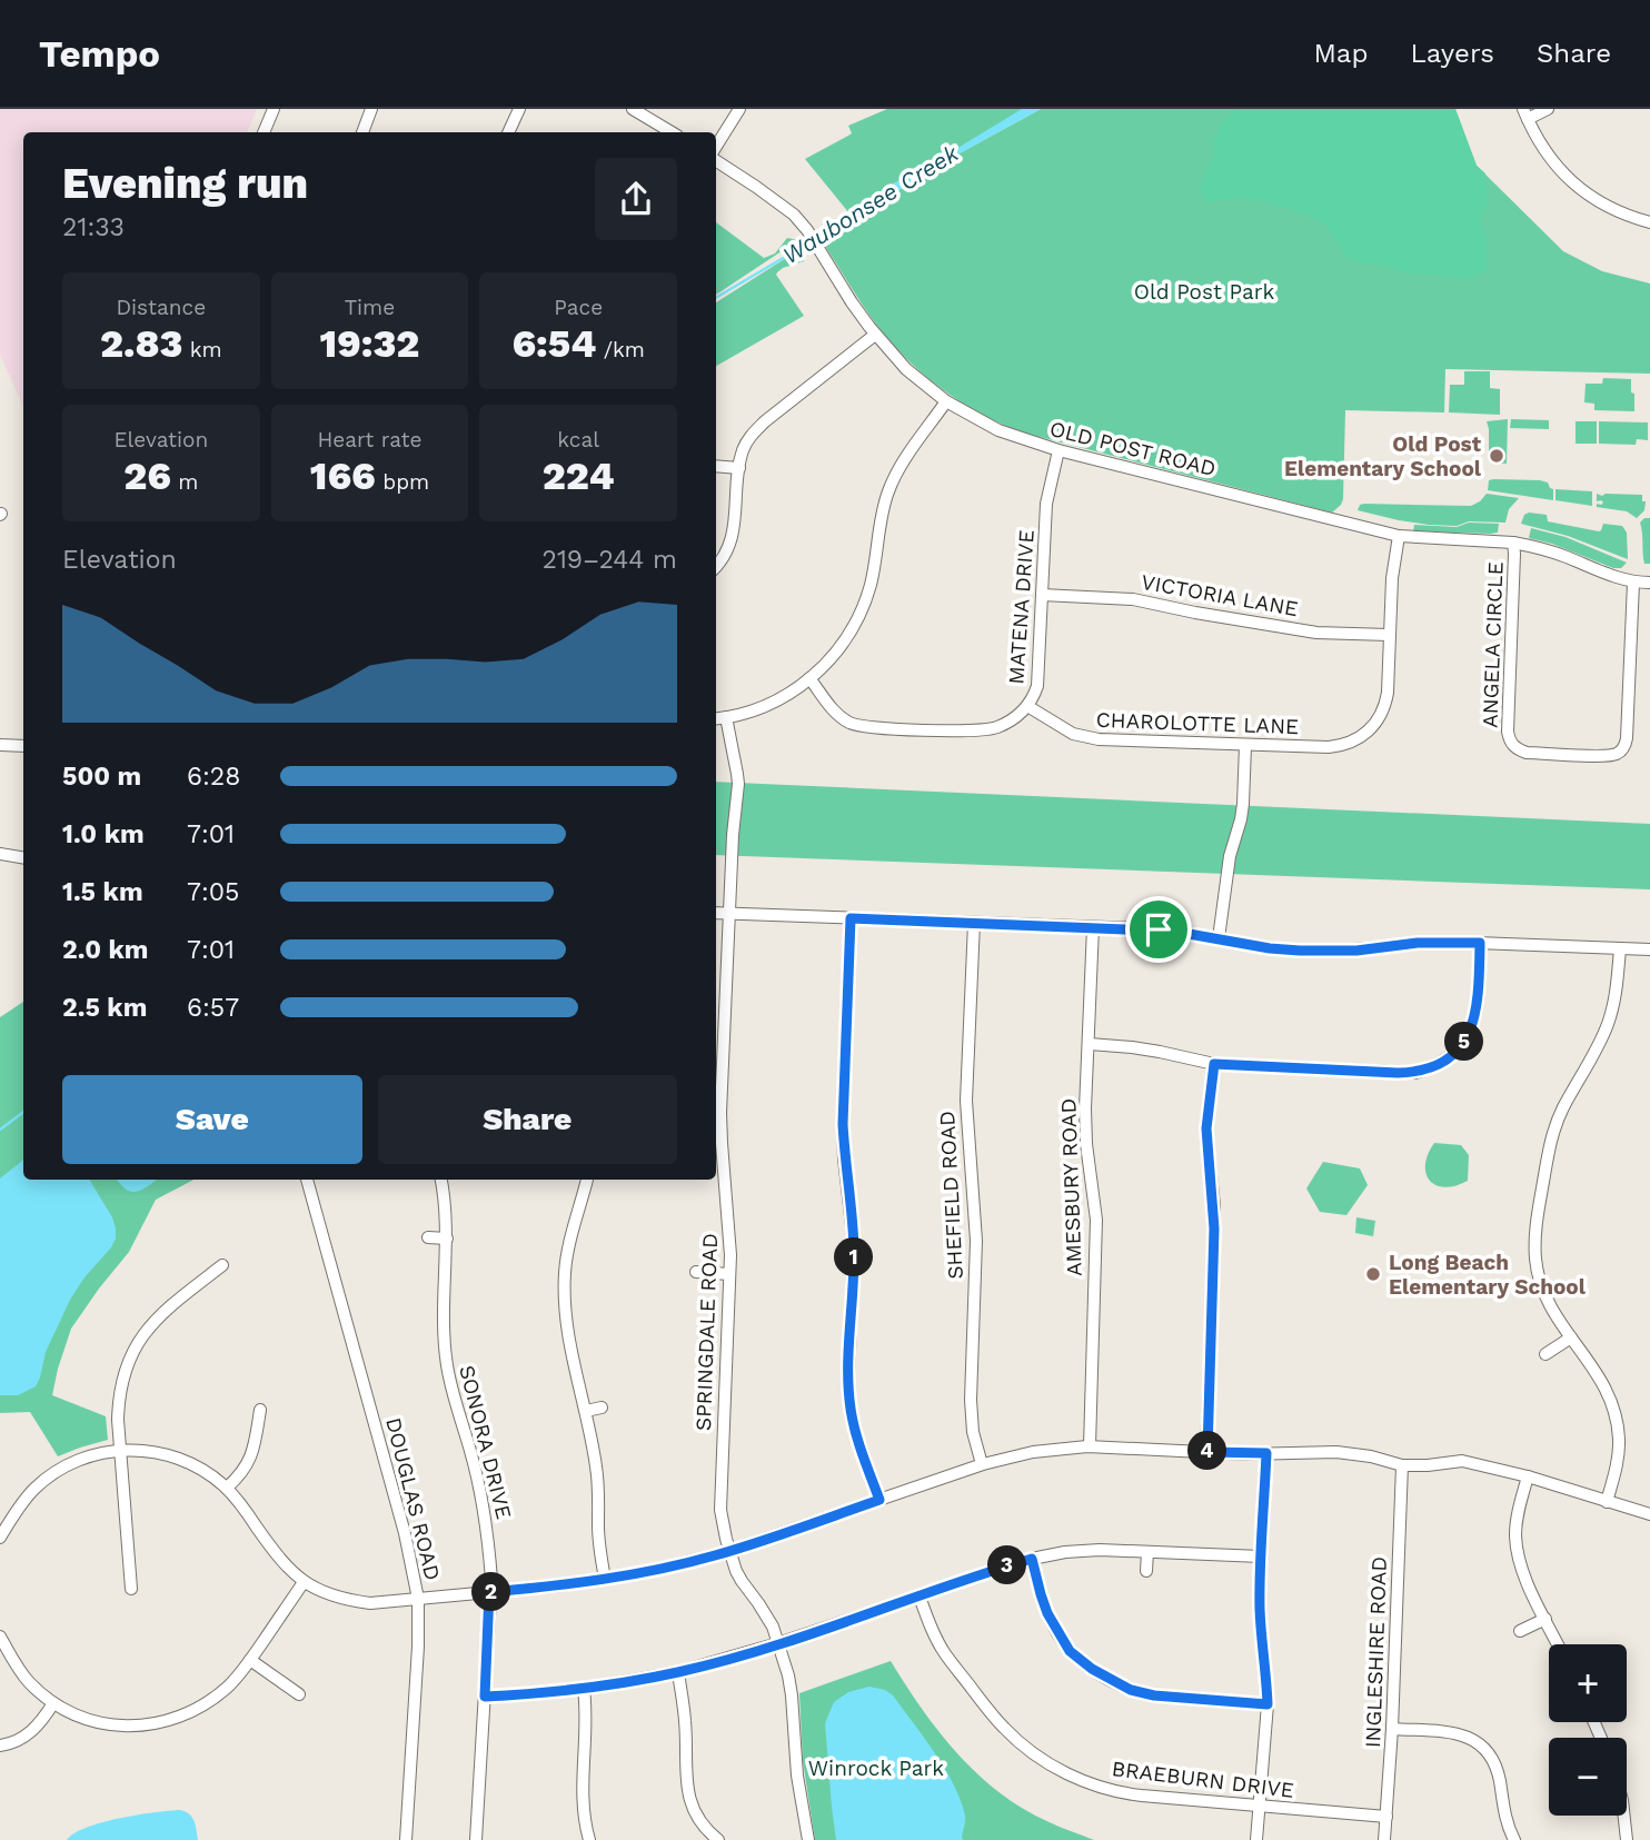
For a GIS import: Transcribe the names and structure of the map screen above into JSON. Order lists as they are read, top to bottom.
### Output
{
  "streets": {
    "street": [
      "OLD POST ROAD",
      "VICTORIA LANE",
      "MATENA DRIVE",
      "ANGELA CIRCLE",
      "CHAROLOTTE LANE",
      "AMESBURY ROAD",
      "SHEFIELD ROAD",
      "SPRINGDALE ROAD",
      "SONORA DRIVE",
      "DOUGLAS ROAD",
      "INGLESHIRE ROAD",
      "BRAEBURN DRIVE"
    ]
  },
  "crossings": [
    ["OLD POST ROAD", "MATENA DRIVE"],
    ["OLD POST ROAD", "ANGELA CIRCLE"],
    ["OLD POST ROAD", "CHAROLOTTE LANE"],
    ["VICTORIA LANE", "MATENA DRIVE"],
    ["VICTORIA LANE", "CHAROLOTTE LANE"],
    ["MATENA DRIVE", "CHAROLOTTE LANE"],
    ["INGLESHIRE ROAD", "BRAEBURN DRIVE"]
  ],
  "water": ["Waubonsee Creek"],
  "parks": ["Old Post Park", "Winrock Park"],
  "places": ["Old Post Elementary School", "Long Beach Elementary School"],
  "page": {
    "header": "Tempo",
    "nav": ["Map", "Layers", "Share"],
    "heading": ["Evening run", "21:33"],
    "stats": [
      ["Distance", "2.83 km"],
      ["Time", "19:32"],
      ["Pace", "6:54 /km"],
      ["Elevation", "26 m"],
      ["Heart rate", "166 bpm"],
      ["kcal", "224"]
    ],
    "chart": ["Elevation", "219–244 m"],
    "list": [
      {
        "name": "500 m",
        "note": "6:28"
      },
      {
        "name": "1.0 km",
        "note": "7:01"
      },
      {
        "name": "1.5 km",
        "note": "7:05"
      },
      {
        "name": "2.0 km",
        "note": "7:01"
      },
      {
        "name": "2.5 km",
        "note": "6:57"
      }
    ],
    "pins": [
      "5",
      "1",
      "4",
      "3",
      "2"
    ],
    "buttons": ["Save", "Share"],
    "map_buttons": ["+", "−"]
  }
}
